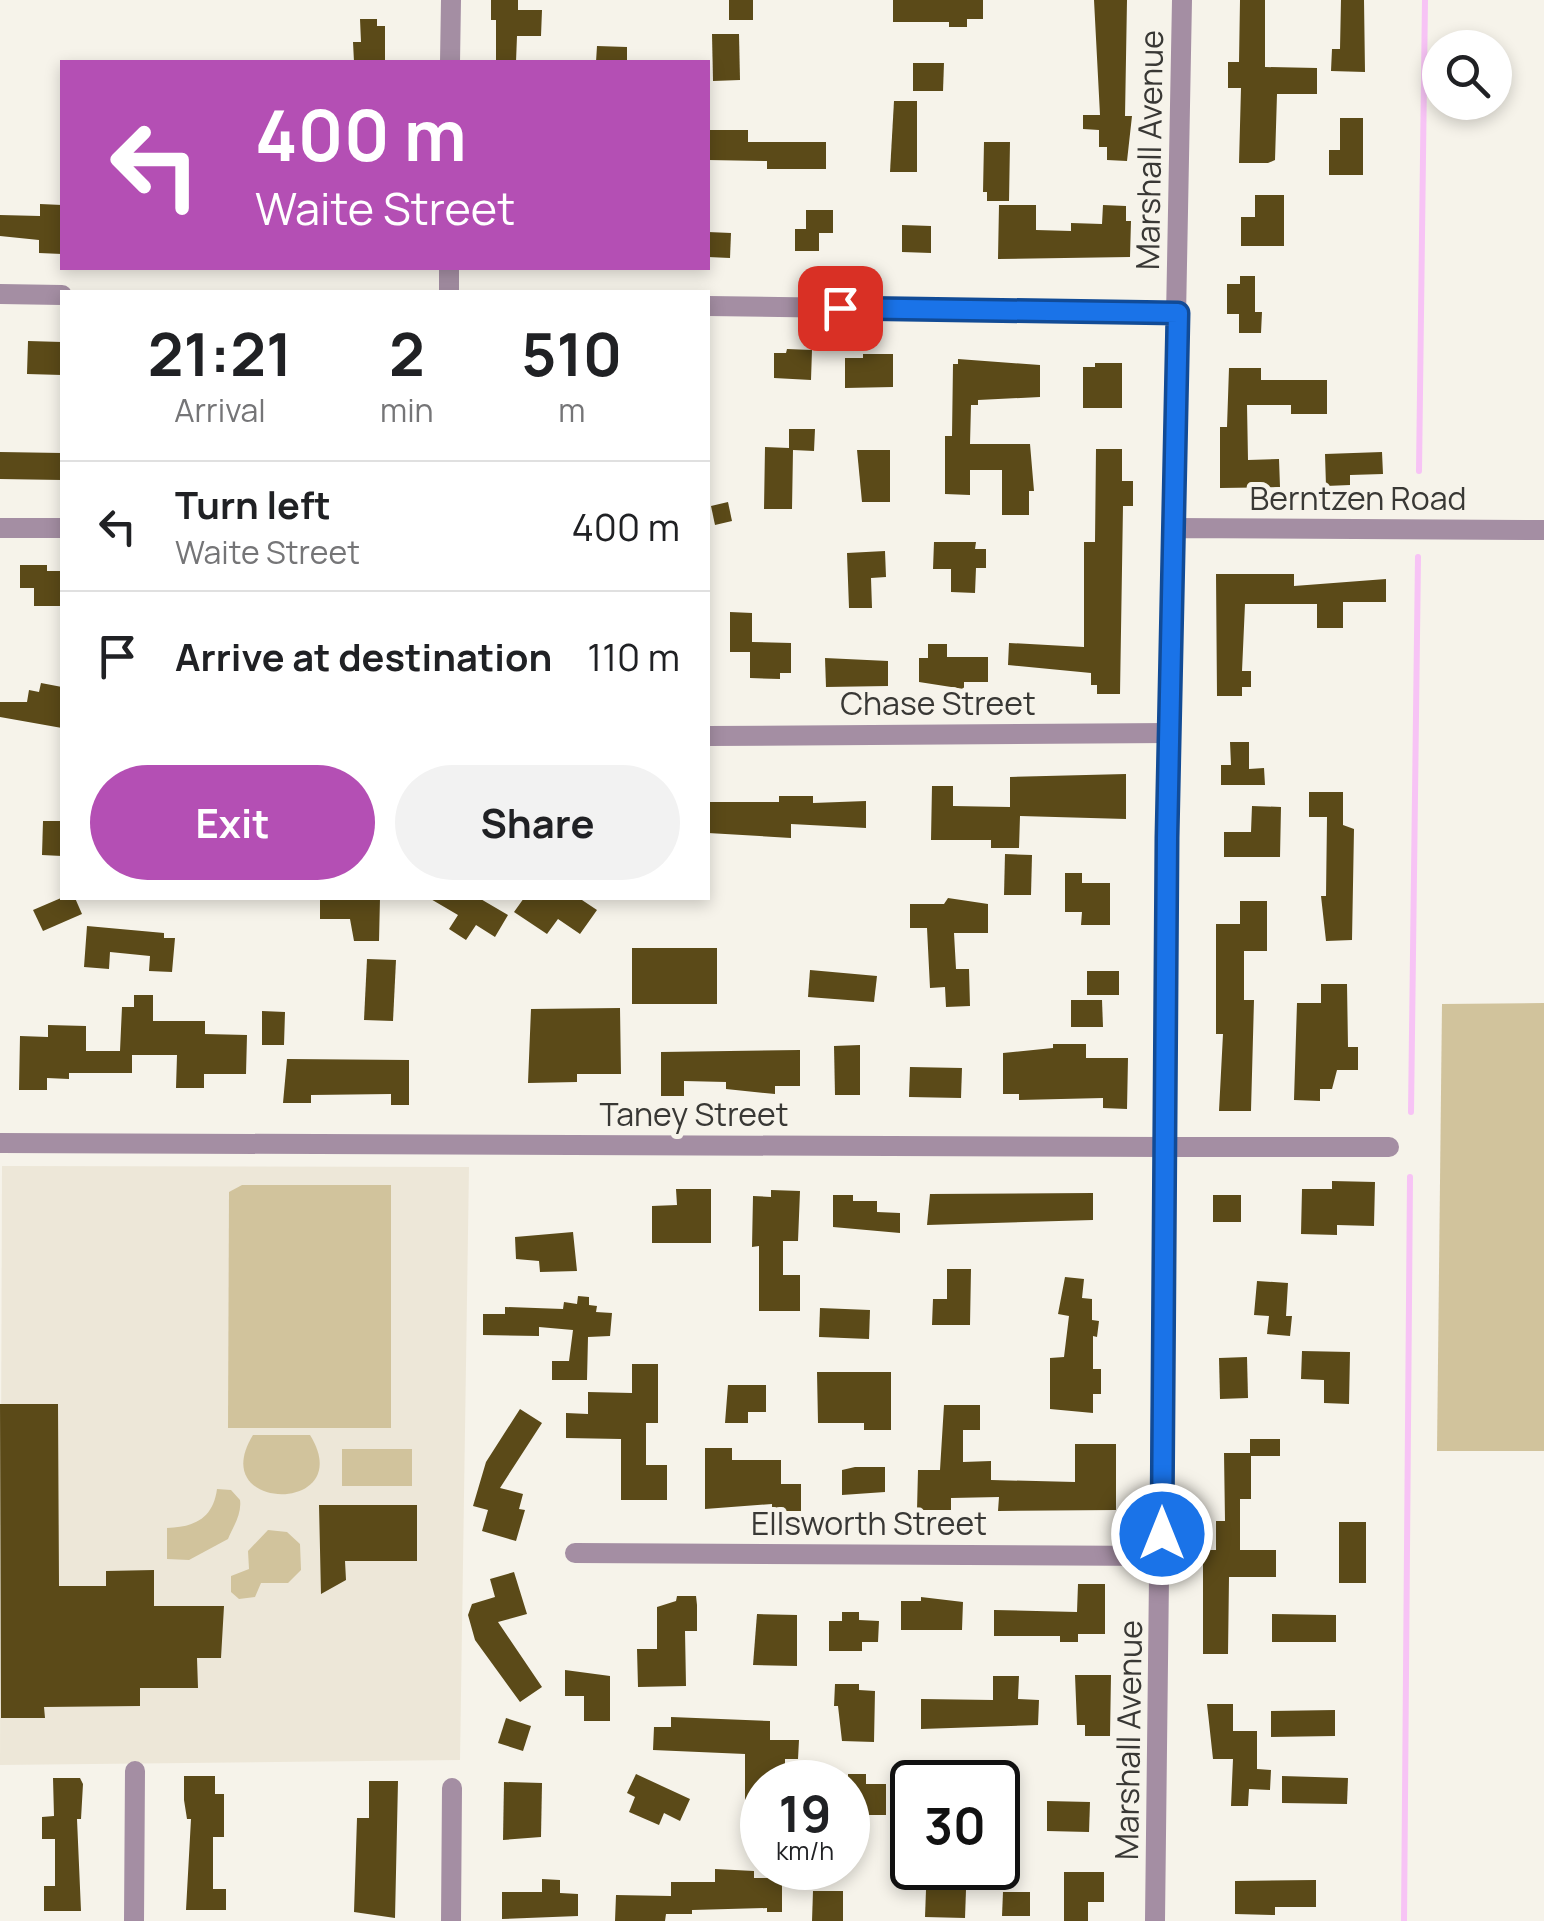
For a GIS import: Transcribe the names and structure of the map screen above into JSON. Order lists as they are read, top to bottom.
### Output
{
  "streets": {
    "street": [
      "Marshall Avenue",
      "Berntzen Road",
      "Chase Street",
      "Taney Street",
      "Ellsworth Street"
    ]
  },
  "crossings": [
    ["Marshall Avenue", "Berntzen Road"],
    ["Marshall Avenue", "Chase Street"],
    ["Marshall Avenue", "Taney Street"],
    ["Marshall Avenue", "Ellsworth Street"]
  ],
  "page": {
    "turn": ["400 m", "Waite Street"],
    "eta": [
      "21:21",
      "Arrival",
      "2",
      "min",
      "510",
      "m"
    ],
    "list": [
      {
        "name": "Turn left",
        "note": "Waite Street",
        "value": "400 m"
      },
      {
        "name": "Arrive at destination",
        "value": "110 m"
      }
    ],
    "buttons": ["Exit", "Share"],
    "speed": "19 km/h",
    "limit": "30"
  }
}
